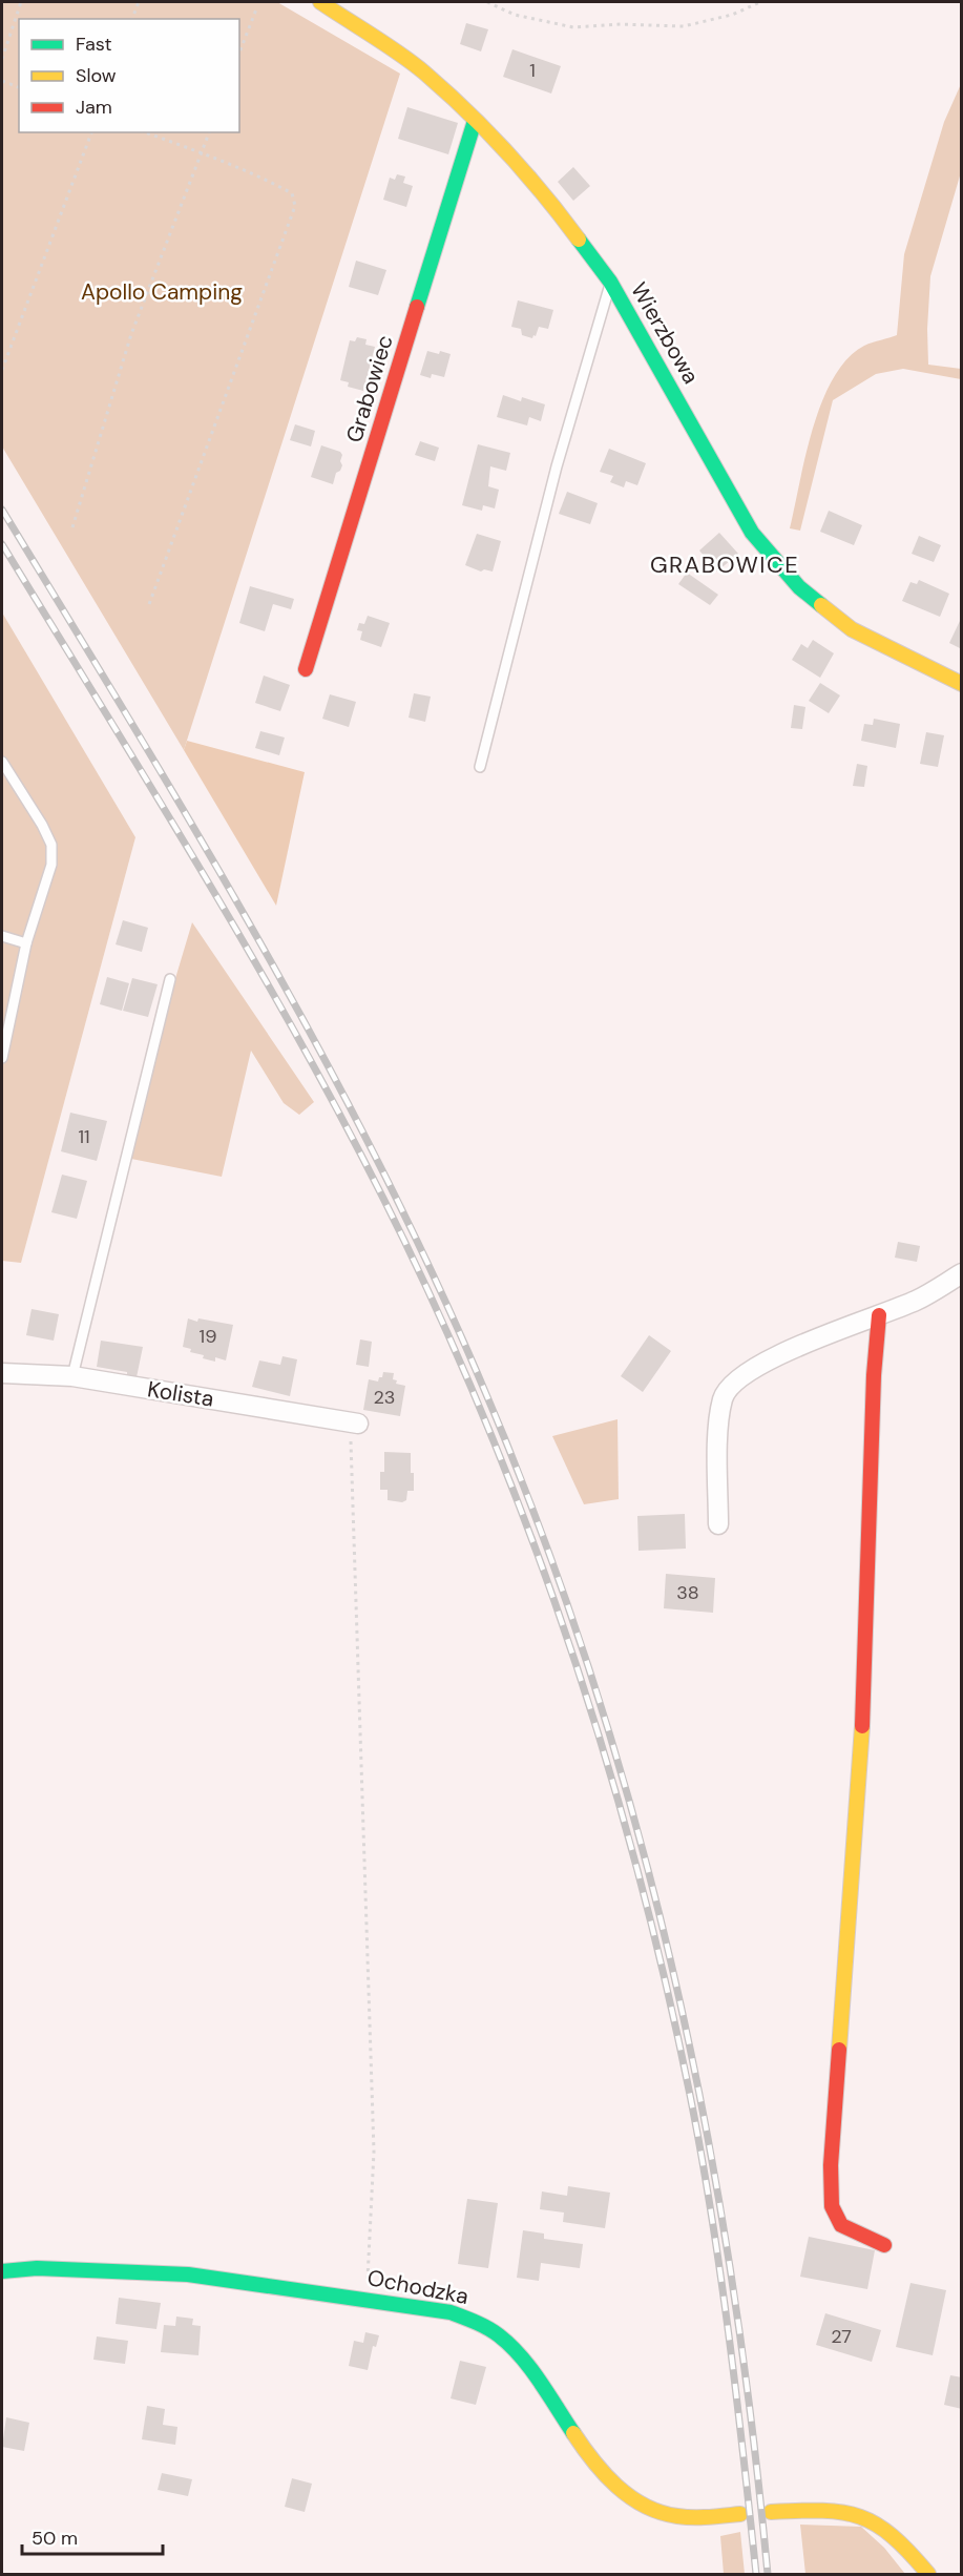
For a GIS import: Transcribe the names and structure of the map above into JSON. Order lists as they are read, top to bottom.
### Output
{
  "streets": {
    "street": [
      "Wierzbowa",
      "Grabowiec",
      "Kolista",
      "Ochodzka"
    ]
  },
  "crossings": [
    ["Wierzbowa", "Grabowiec"]
  ],
  "districts": ["GRABOWICE"],
  "parks": ["Apollo Camping"],
  "house_numbers": [
    "1",
    "11",
    "19",
    "23",
    "38",
    "27"
  ],
  "legend": ["Fast", "Slow", "Jam"],
  "scale_bar": "50 m"
}
